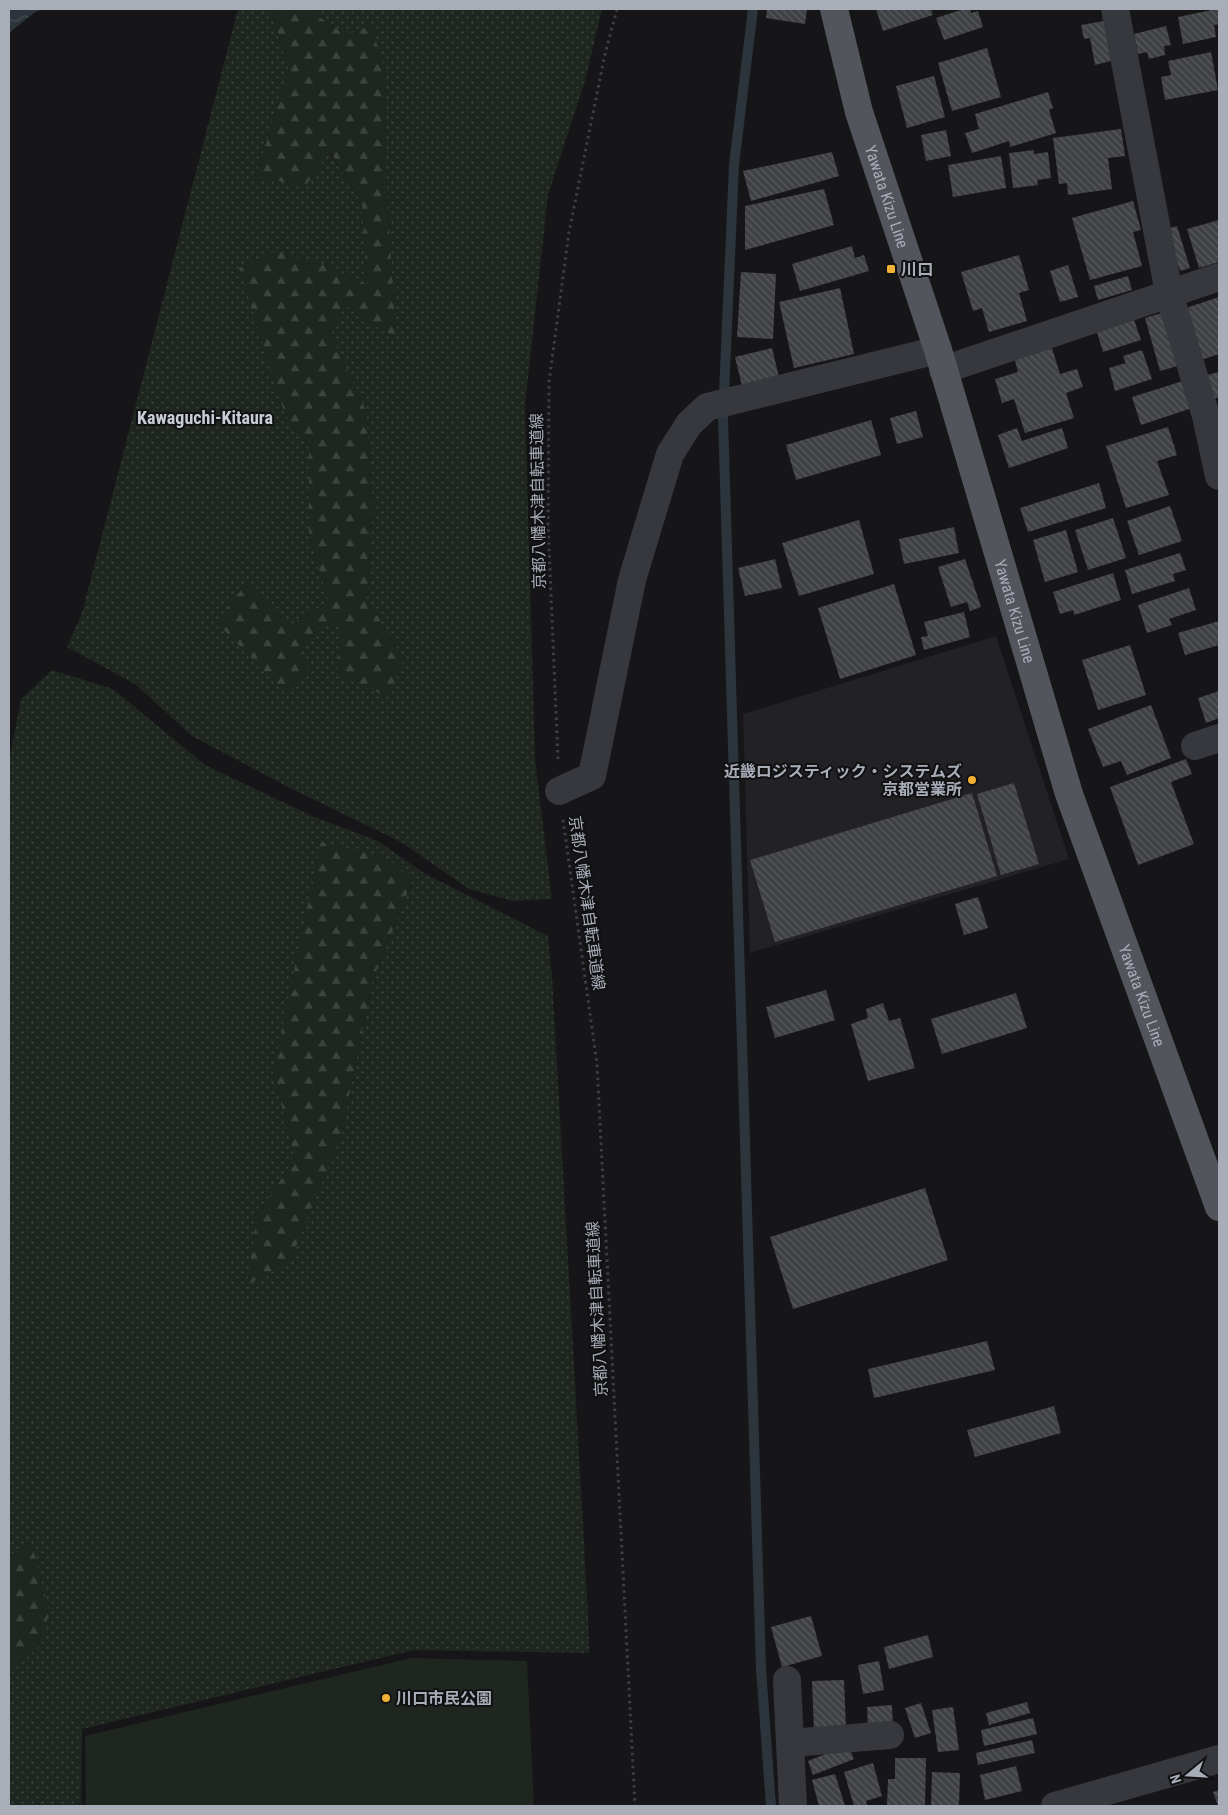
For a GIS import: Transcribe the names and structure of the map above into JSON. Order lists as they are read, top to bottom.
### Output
{
  "streets": {
    "main road": ["Yawata Kizu Line"],
    "path": ["京都八幡木津自転車道線"]
  },
  "districts": ["Kawaguchi-Kitaura"],
  "places": {
    "transit": ["川口"],
    "other": ["近畿ロジスティック・システムズ 京都営業所", "川口市民公園"]
  },
  "north": "left"
}
